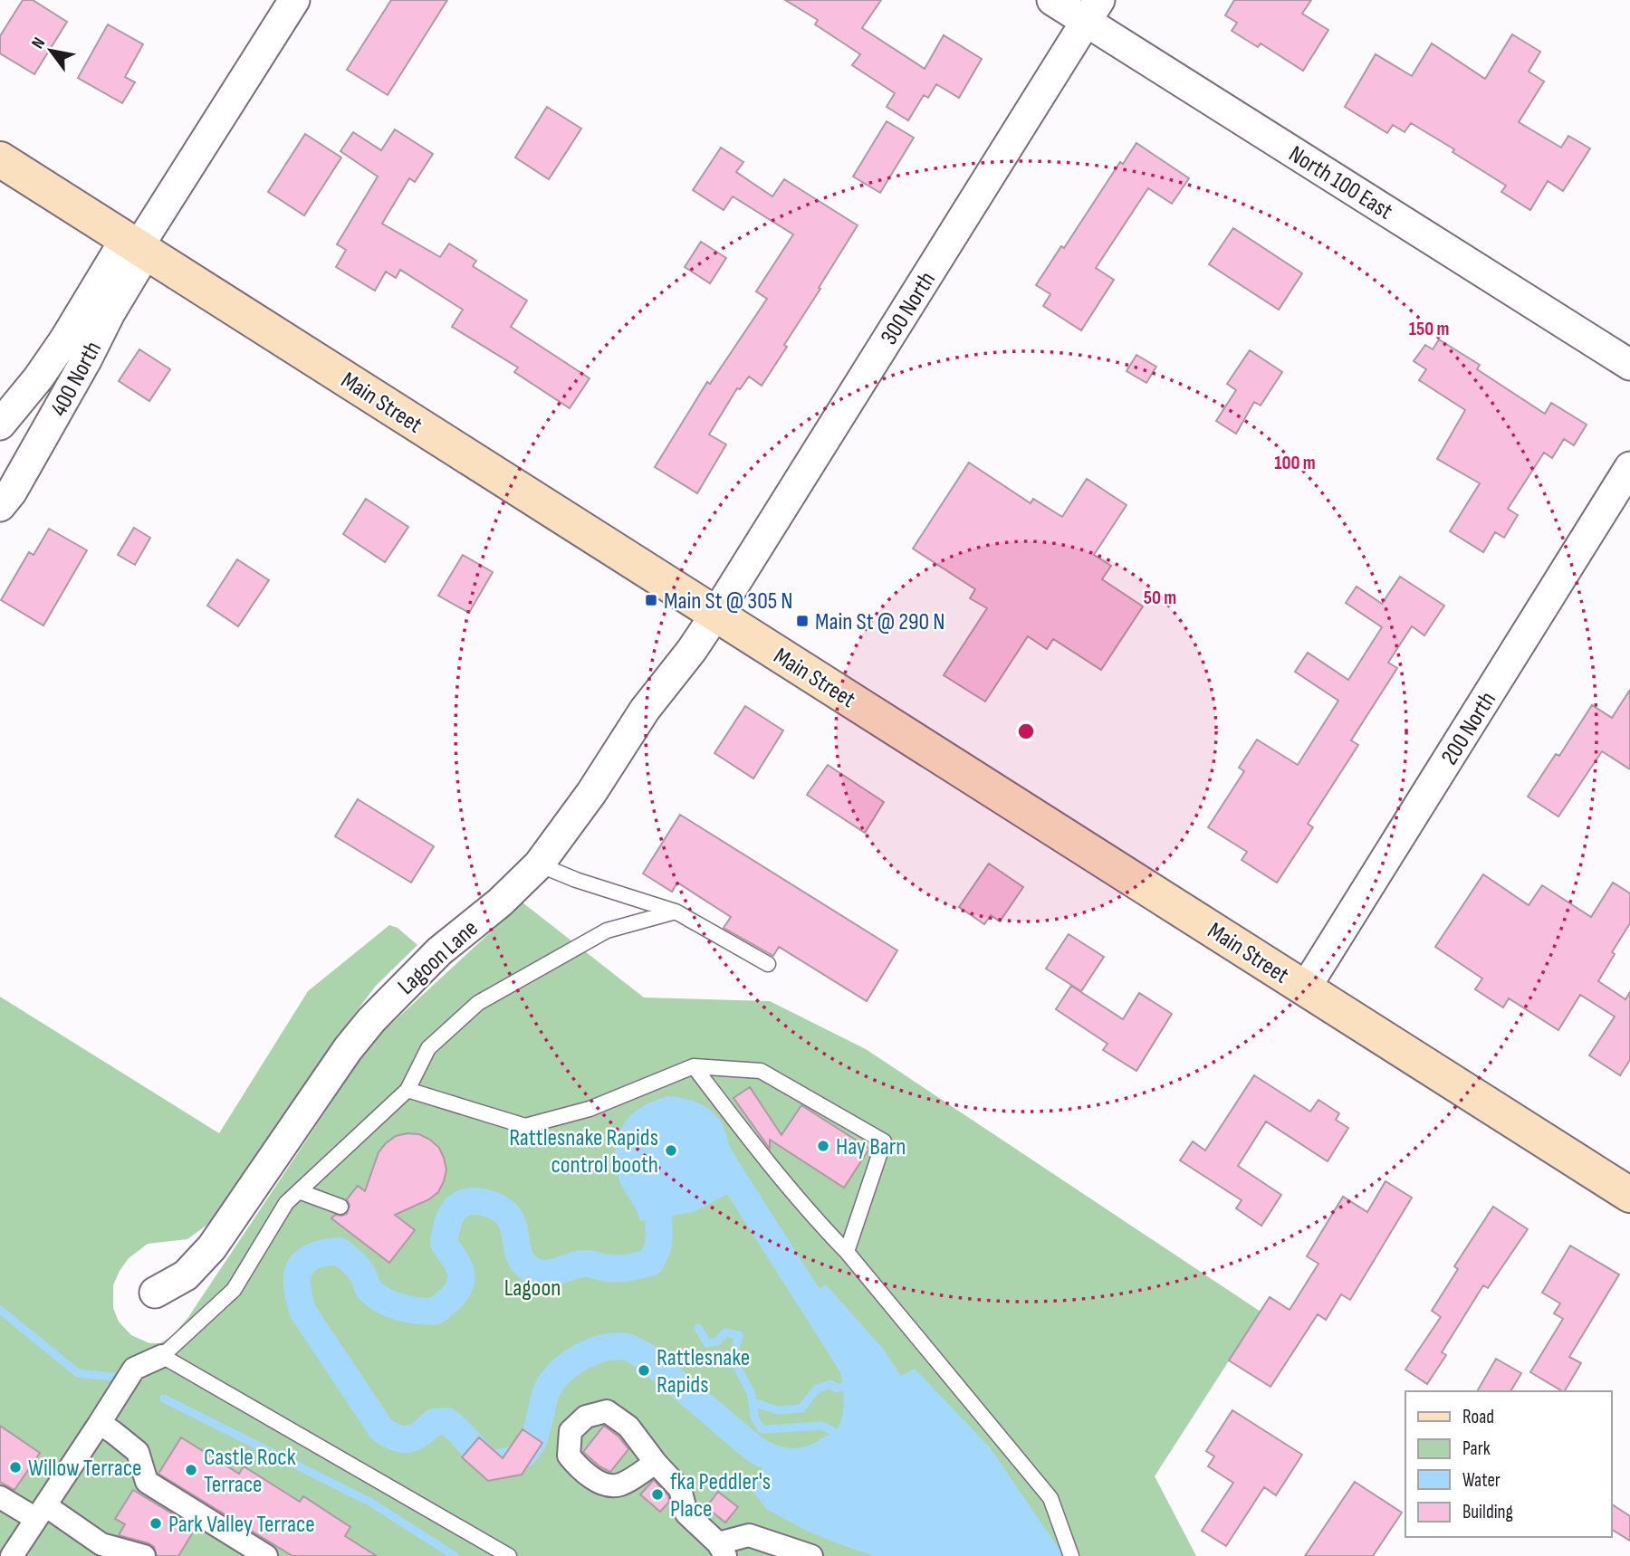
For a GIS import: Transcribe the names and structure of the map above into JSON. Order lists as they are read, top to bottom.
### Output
{
  "streets": {
    "main road": ["Main Street"],
    "street": [
      "North 100 East",
      "300 North",
      "400 North",
      "200 North",
      "Lagoon Lane"
    ]
  },
  "crossings": [
    ["North 100 East", "300 North"],
    ["300 North", "Main Street"],
    ["300 North", "Lagoon Lane"],
    ["400 North", "Main Street"],
    ["Main Street", "200 North"],
    ["Main Street", "Lagoon Lane"]
  ],
  "parks": ["Lagoon"],
  "places": {
    "transit": ["Main St @ 305 N", "Main St @ 290 N"],
    "other": [
      "Hay Barn",
      "Rattlesnake Rapids control booth",
      "Rattlesnake Rapids",
      "Willow Terrace",
      "Castle Rock Terrace",
      "fka Peddler's Place",
      "Park Valley Terrace"
    ]
  },
  "legend": [
    "Road",
    "Park",
    "Water",
    "Building"
  ],
  "north": "top left",
  "rings": ["150 m", "100 m", "50 m"]
}
